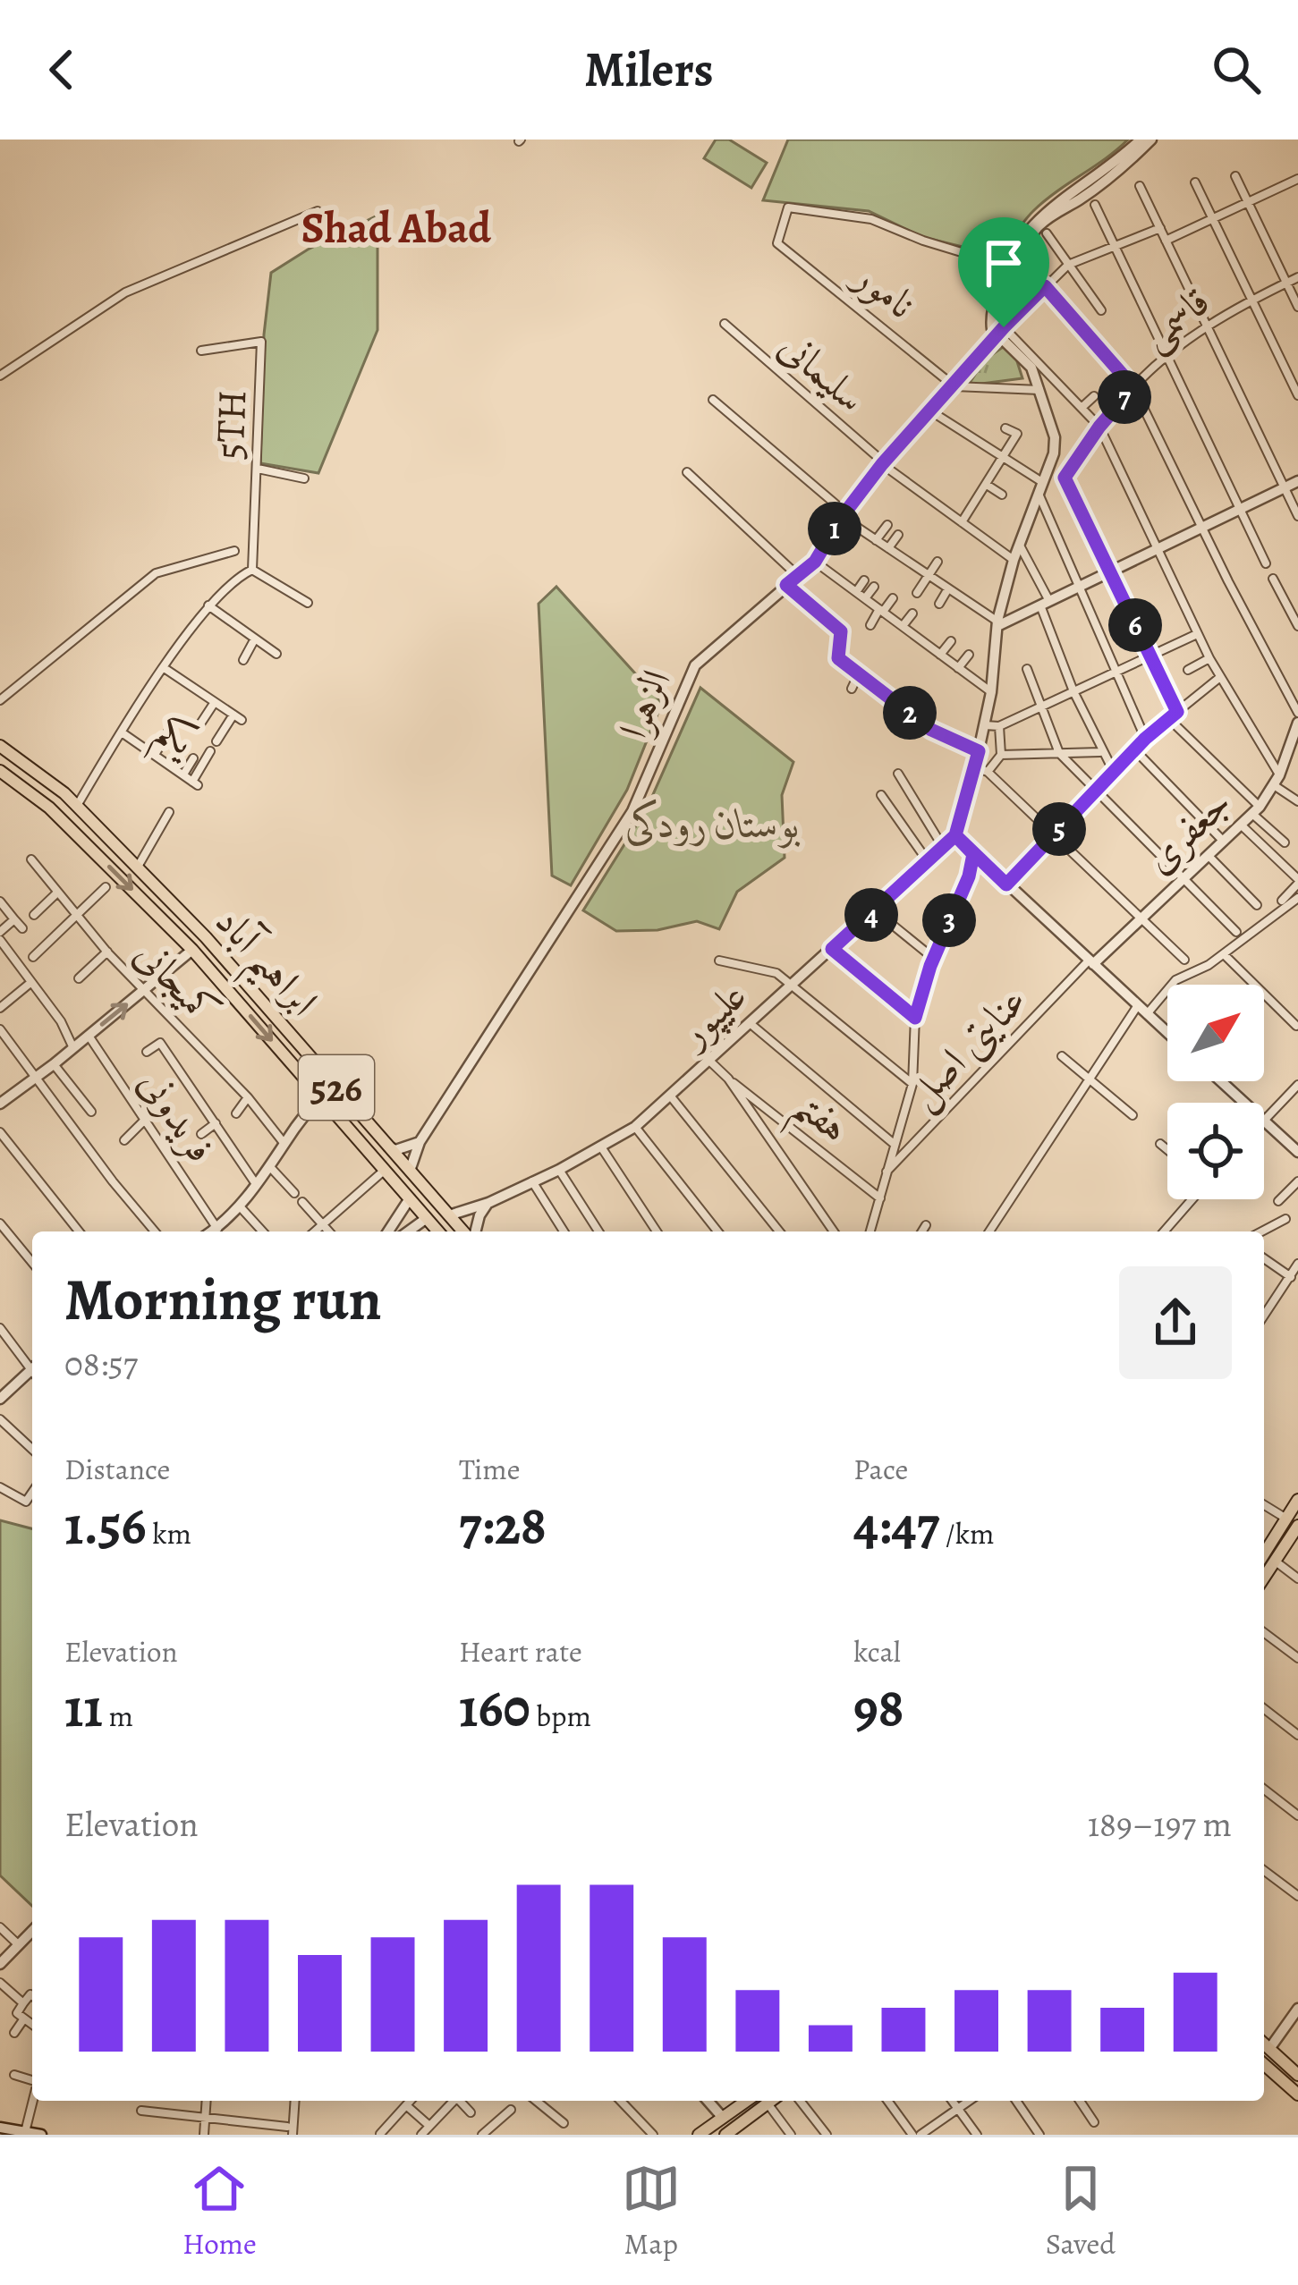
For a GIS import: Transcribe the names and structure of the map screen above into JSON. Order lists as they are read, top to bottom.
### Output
{
  "streets": {
    "main road": ["ابراهیم آباد", "526"],
    "street": [
      "نامور",
      "قاسمی",
      "سلیمانی",
      "5TH",
      "الزهرا",
      "یکم",
      "جعفری",
      "کمیجانی",
      "علیپور",
      "عنایتی اصل",
      "فریدونی",
      "هفتم"
    ]
  },
  "crossings": [
    ["نامور", "الزهرا"],
    ["سلیمانی", "الزهرا"],
    ["الزهرا", "ابراهیم آباد"],
    ["جعفری", "عنایتی اصل"],
    ["ابراهیم آباد", "علیپور"]
  ],
  "districts": ["Shad Abad"],
  "parks": ["بوستان رودکی"],
  "north": "top right",
  "page": {
    "header": "Milers",
    "pins": [
      "7",
      "1",
      "6",
      "2",
      "5",
      "4",
      "3"
    ],
    "heading": ["Morning run", "08:57"],
    "stats": [
      ["Distance", "1.56 km"],
      ["Time", "7:28"],
      ["Pace", "4:47 /km"],
      ["Elevation", "11 m"],
      ["Heart rate", "160 bpm"],
      ["kcal", "98"]
    ],
    "chart": ["Elevation", "189–197 m"],
    "tabs": ["Home", "Map", "Saved"]
  }
}
